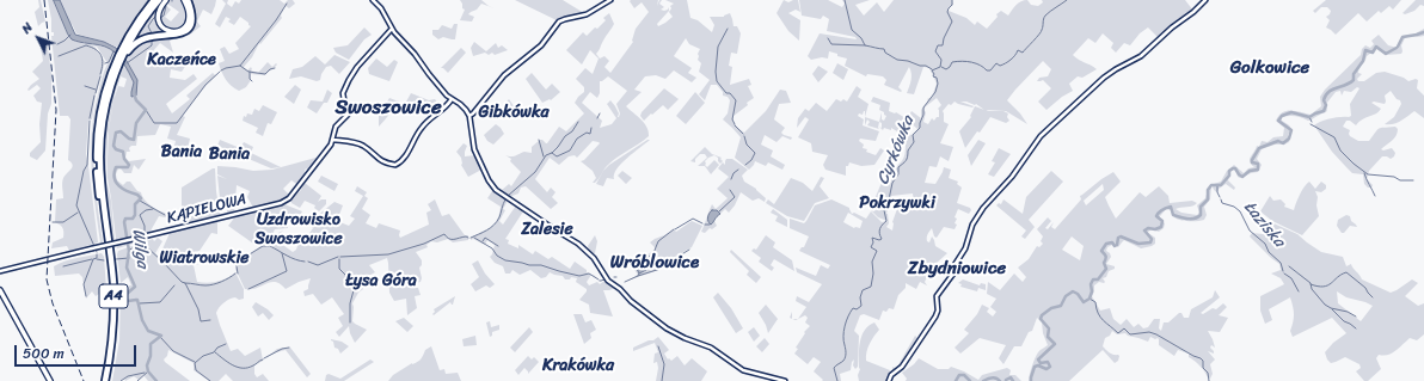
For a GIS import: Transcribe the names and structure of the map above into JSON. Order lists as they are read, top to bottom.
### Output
{
  "streets": {
    "highway": ["A4"],
    "street": ["KĄPIELOWA"]
  },
  "districts": [
    "Kaczeńce",
    "Golkowice",
    "Swoszowice",
    "Gibkówka",
    "Bania",
    "Bania",
    "Pokrzywki",
    "Uzdrowisko Swoszowice",
    "Zalesie",
    "Wiatrowskie",
    "Wróblowice",
    "Zbydniowice",
    "Łysa Góra",
    "Krakówka"
  ],
  "water": ["Cyrkówka", "Łaziska", "Wilga"],
  "scale_bar": "500 m",
  "north": "top left"
}
